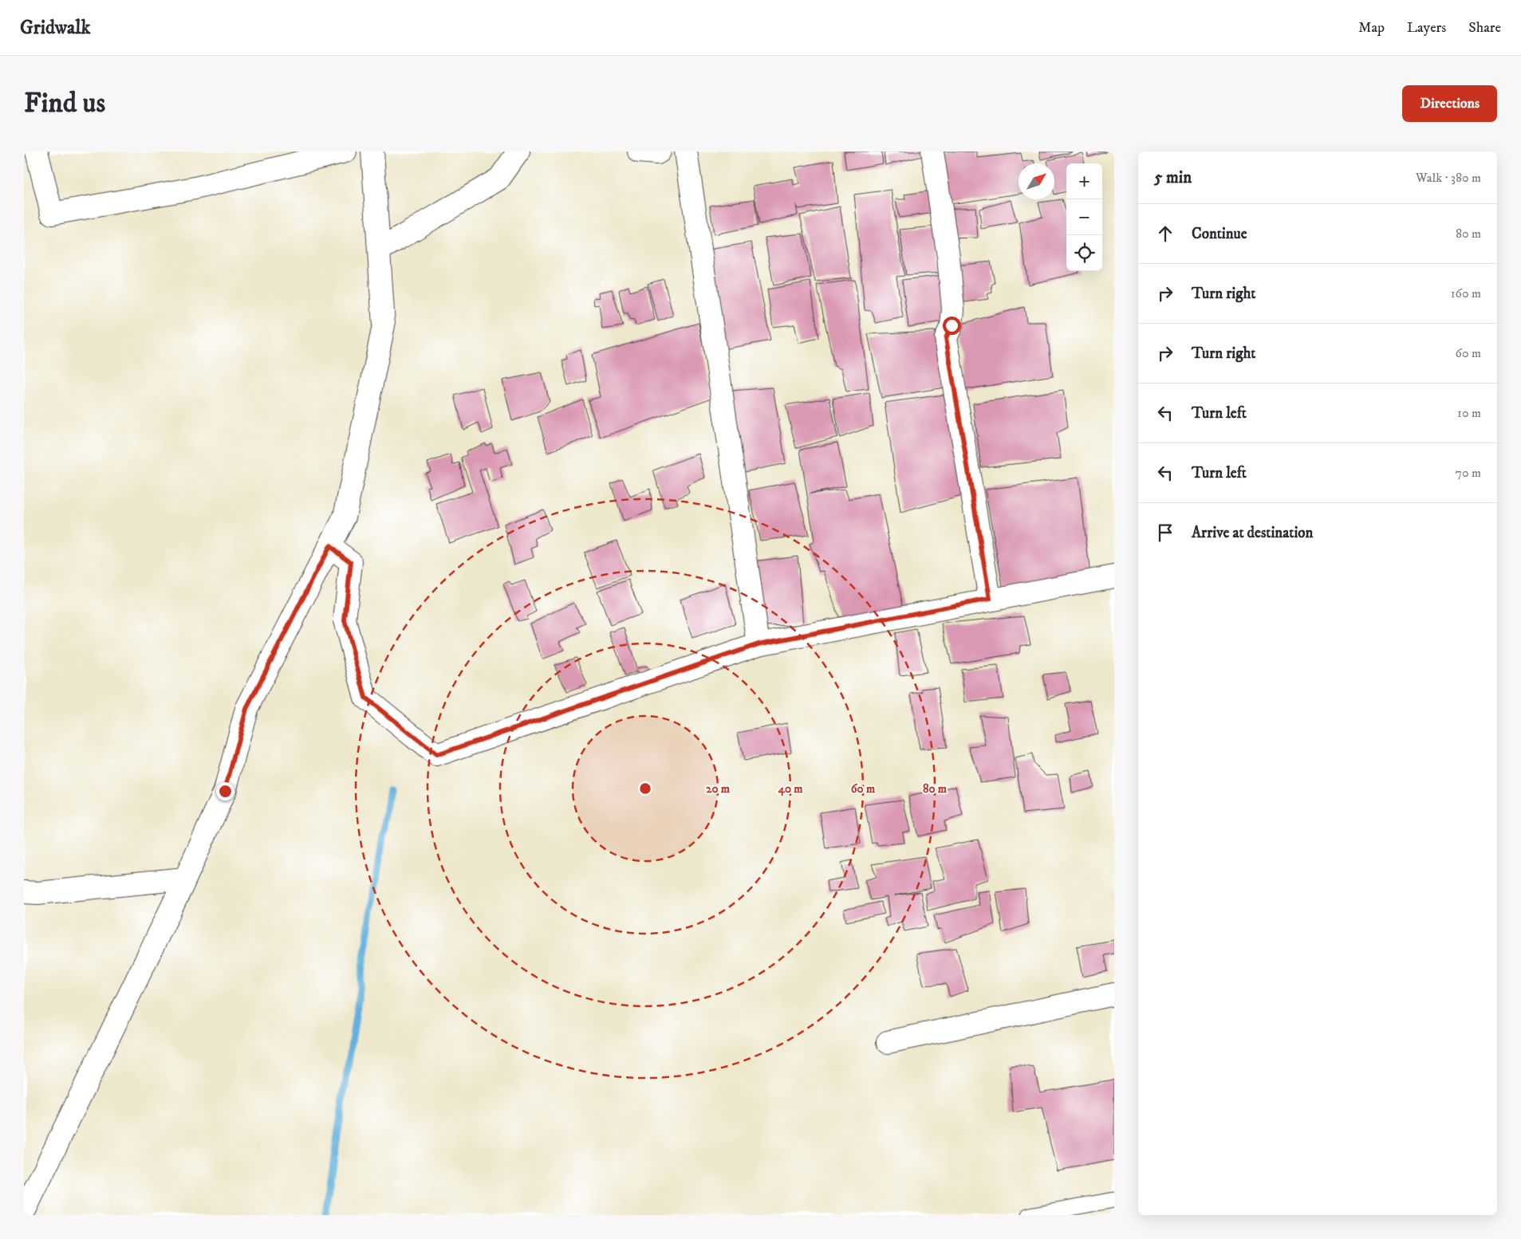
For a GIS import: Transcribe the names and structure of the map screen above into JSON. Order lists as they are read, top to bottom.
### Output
{
  "north": "top right",
  "page": {
    "header": "Gridwalk",
    "nav": ["Map", "Layers", "Share"],
    "buttons": "Directions",
    "title": "Find us",
    "heading": ["5 min", "Walk · 380 m"],
    "map_buttons": ["+", "−"],
    "list": [
      ["Continue", "80 m"],
      ["Turn right", "160 m"],
      ["Turn right", "60 m"],
      ["Turn left", "10 m"],
      ["Turn left", "70 m"],
      "Arrive at destination"
    ]
  },
  "rings": [
    "20 m",
    "40 m",
    "60 m",
    "80 m"
  ]
}
